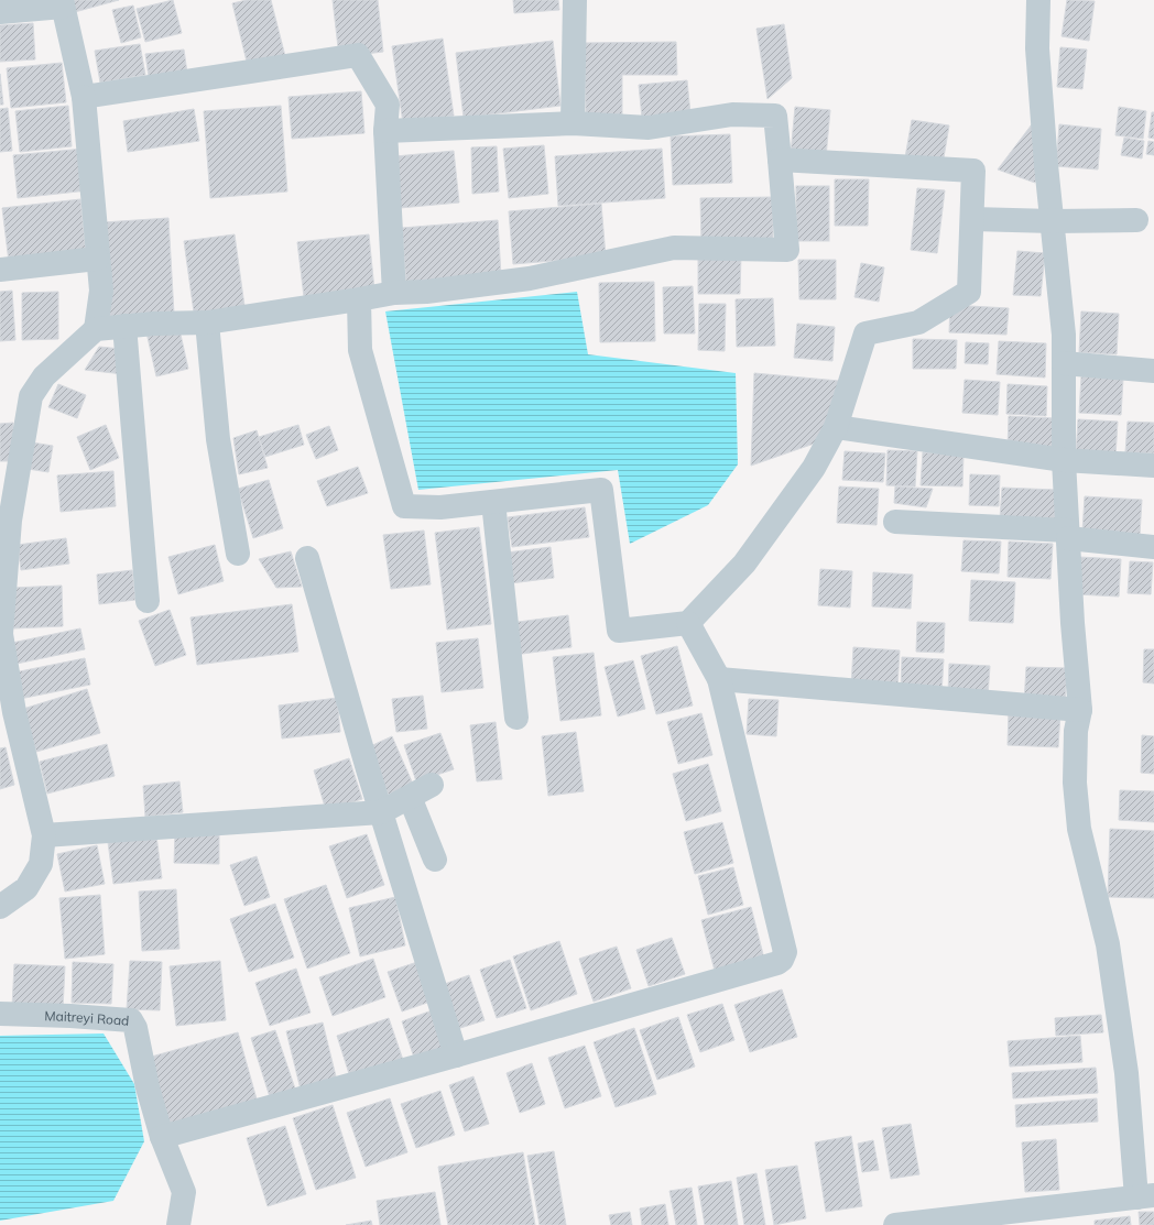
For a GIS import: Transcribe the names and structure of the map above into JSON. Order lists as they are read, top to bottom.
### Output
{
  "streets": {
    "street": ["Maitreyi Road"]
  }
}
